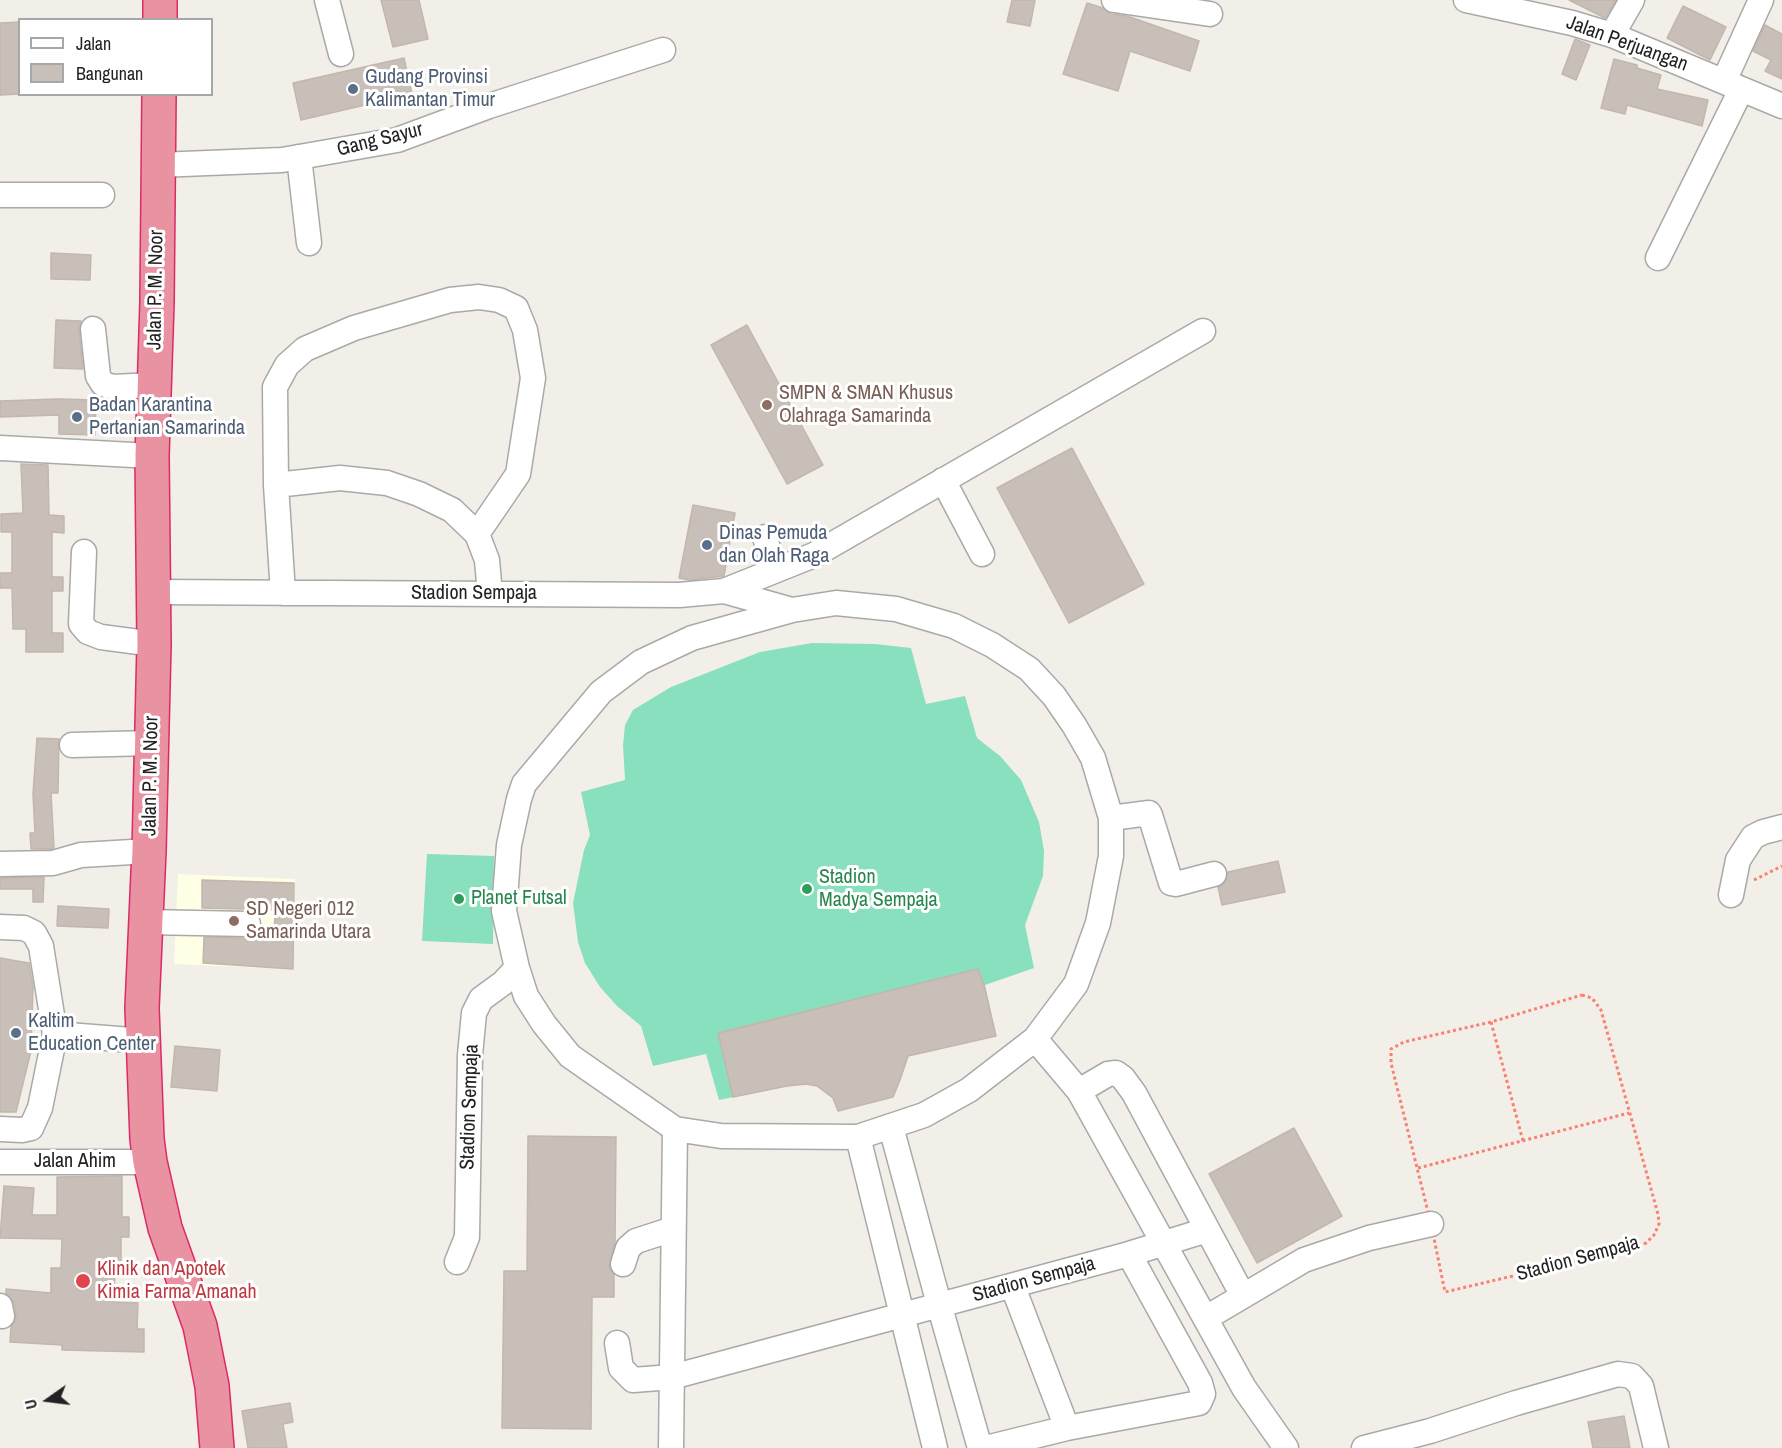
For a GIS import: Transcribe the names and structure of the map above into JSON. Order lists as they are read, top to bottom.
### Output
{
  "streets": {
    "highway": ["Jalan P. M. Noor"],
    "street": [
      "Jalan Perjuangan",
      "Gang Sayur",
      "Stadion Sempaja",
      "Jalan Ahim"
    ]
  },
  "crossings": [
    ["Gang Sayur", "Jalan P. M. Noor"],
    ["Jalan P. M. Noor", "Stadion Sempaja"],
    ["Jalan P. M. Noor", "Jalan Ahim"]
  ],
  "places": [
    "Gudang Provinsi Kalimantan Timur",
    "SMPN & SMAN Khusus Olahraga Samarinda",
    "Badan Karantina Pertanian Samarinda",
    "Dinas Pemuda dan Olah Raga",
    "Stadion Madya Sempaja",
    "Planet Futsal",
    "SD Negeri 012 Samarinda Utara",
    "Kaltim Education Center",
    "Klinik dan Apotek Kimia Farma Amanah"
  ],
  "legend": ["Jalan", "Bangunan"],
  "north": "left"
}
